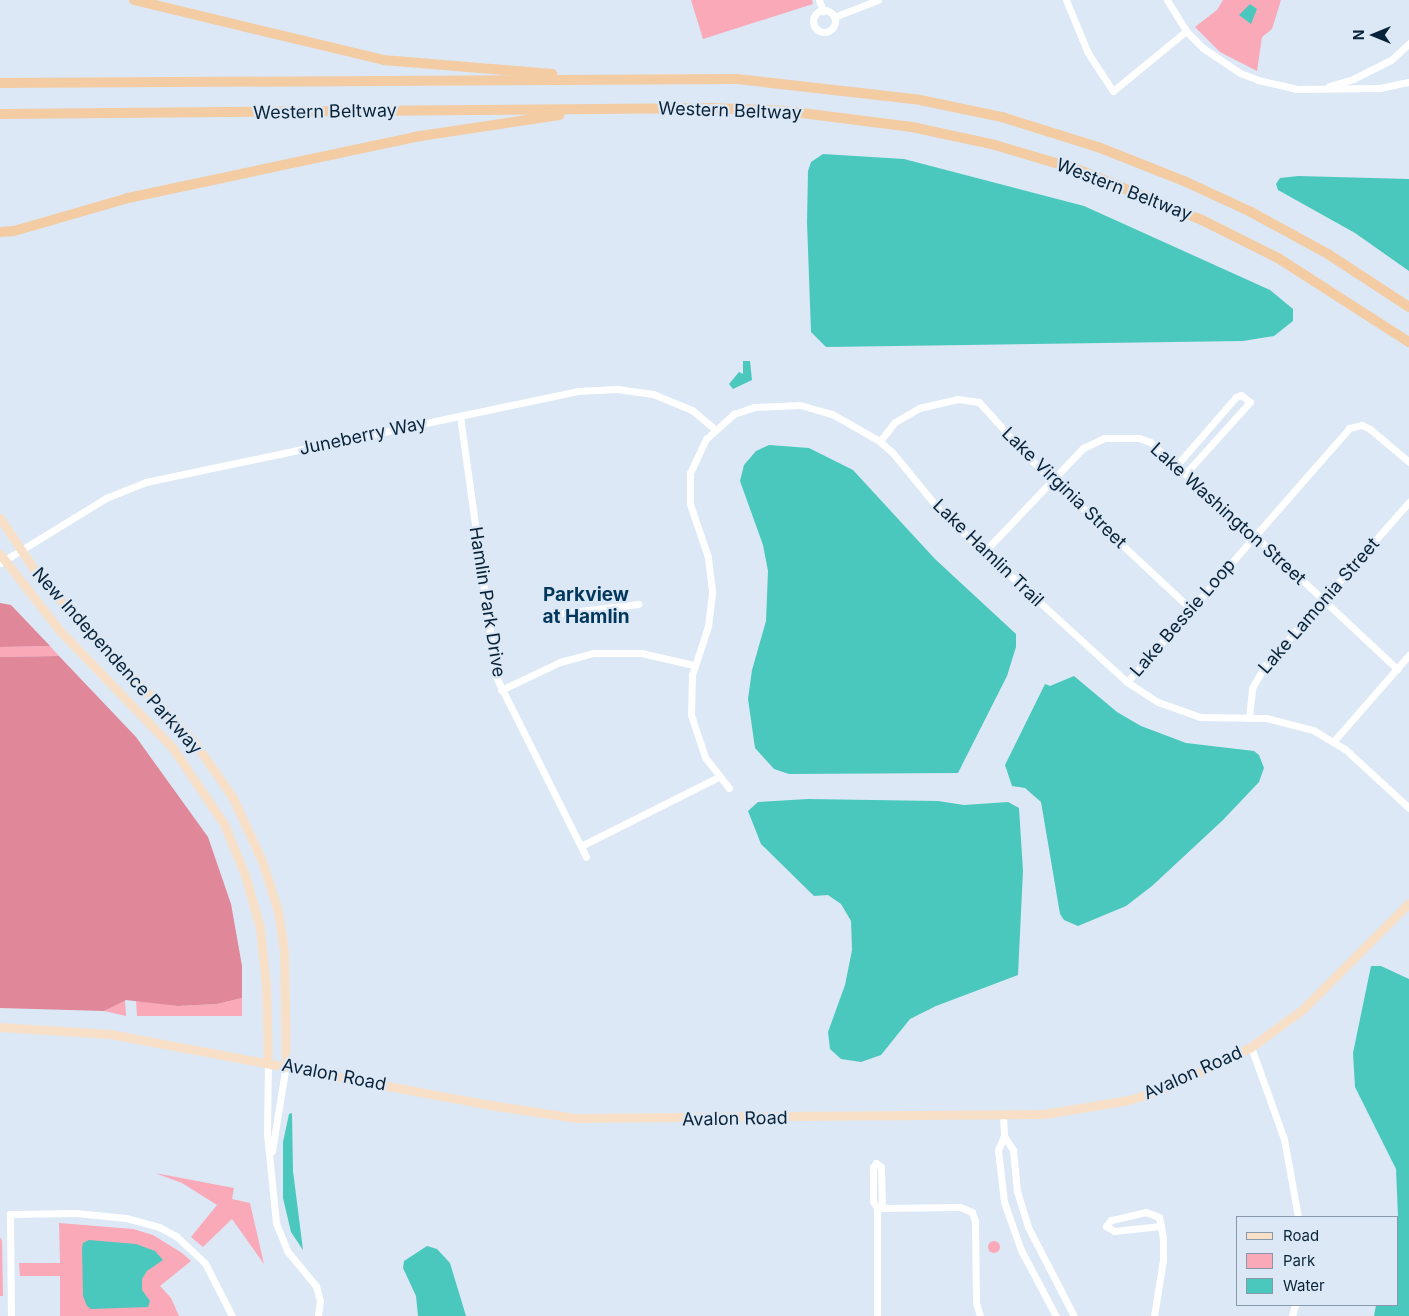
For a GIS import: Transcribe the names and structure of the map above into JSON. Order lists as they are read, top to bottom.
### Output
{
  "streets": {
    "highway": ["Western Beltway"],
    "main road": ["New Independence Parkway", "Avalon Road"],
    "street": [
      "Juneberry Way",
      "Lake Virginia Street",
      "Lake Washington Street",
      "Lake Hamlin Trail",
      "Hamlin Park Drive",
      "Lake Lamonia Street",
      "Lake Bessie Loop"
    ]
  },
  "crossings": [
    ["Juneberry Way", "Lake Hamlin Trail"],
    ["Juneberry Way", "Hamlin Park Drive"],
    ["Juneberry Way", "New Independence Parkway"],
    ["Lake Virginia Street", "Lake Washington Street"],
    ["Lake Virginia Street", "Lake Hamlin Trail"],
    ["Lake Virginia Street", "Lake Bessie Loop"],
    ["Lake Washington Street", "Lake Hamlin Trail"],
    ["Lake Washington Street", "Lake Lamonia Street"],
    ["Lake Washington Street", "Lake Bessie Loop"],
    ["Lake Hamlin Trail", "Lake Lamonia Street"],
    ["Lake Hamlin Trail", "Lake Bessie Loop"],
    ["New Independence Parkway", "Avalon Road"]
  ],
  "districts": ["Parkview at Hamlin"],
  "legend": ["Road", "Park", "Water"],
  "north": "left"
}
